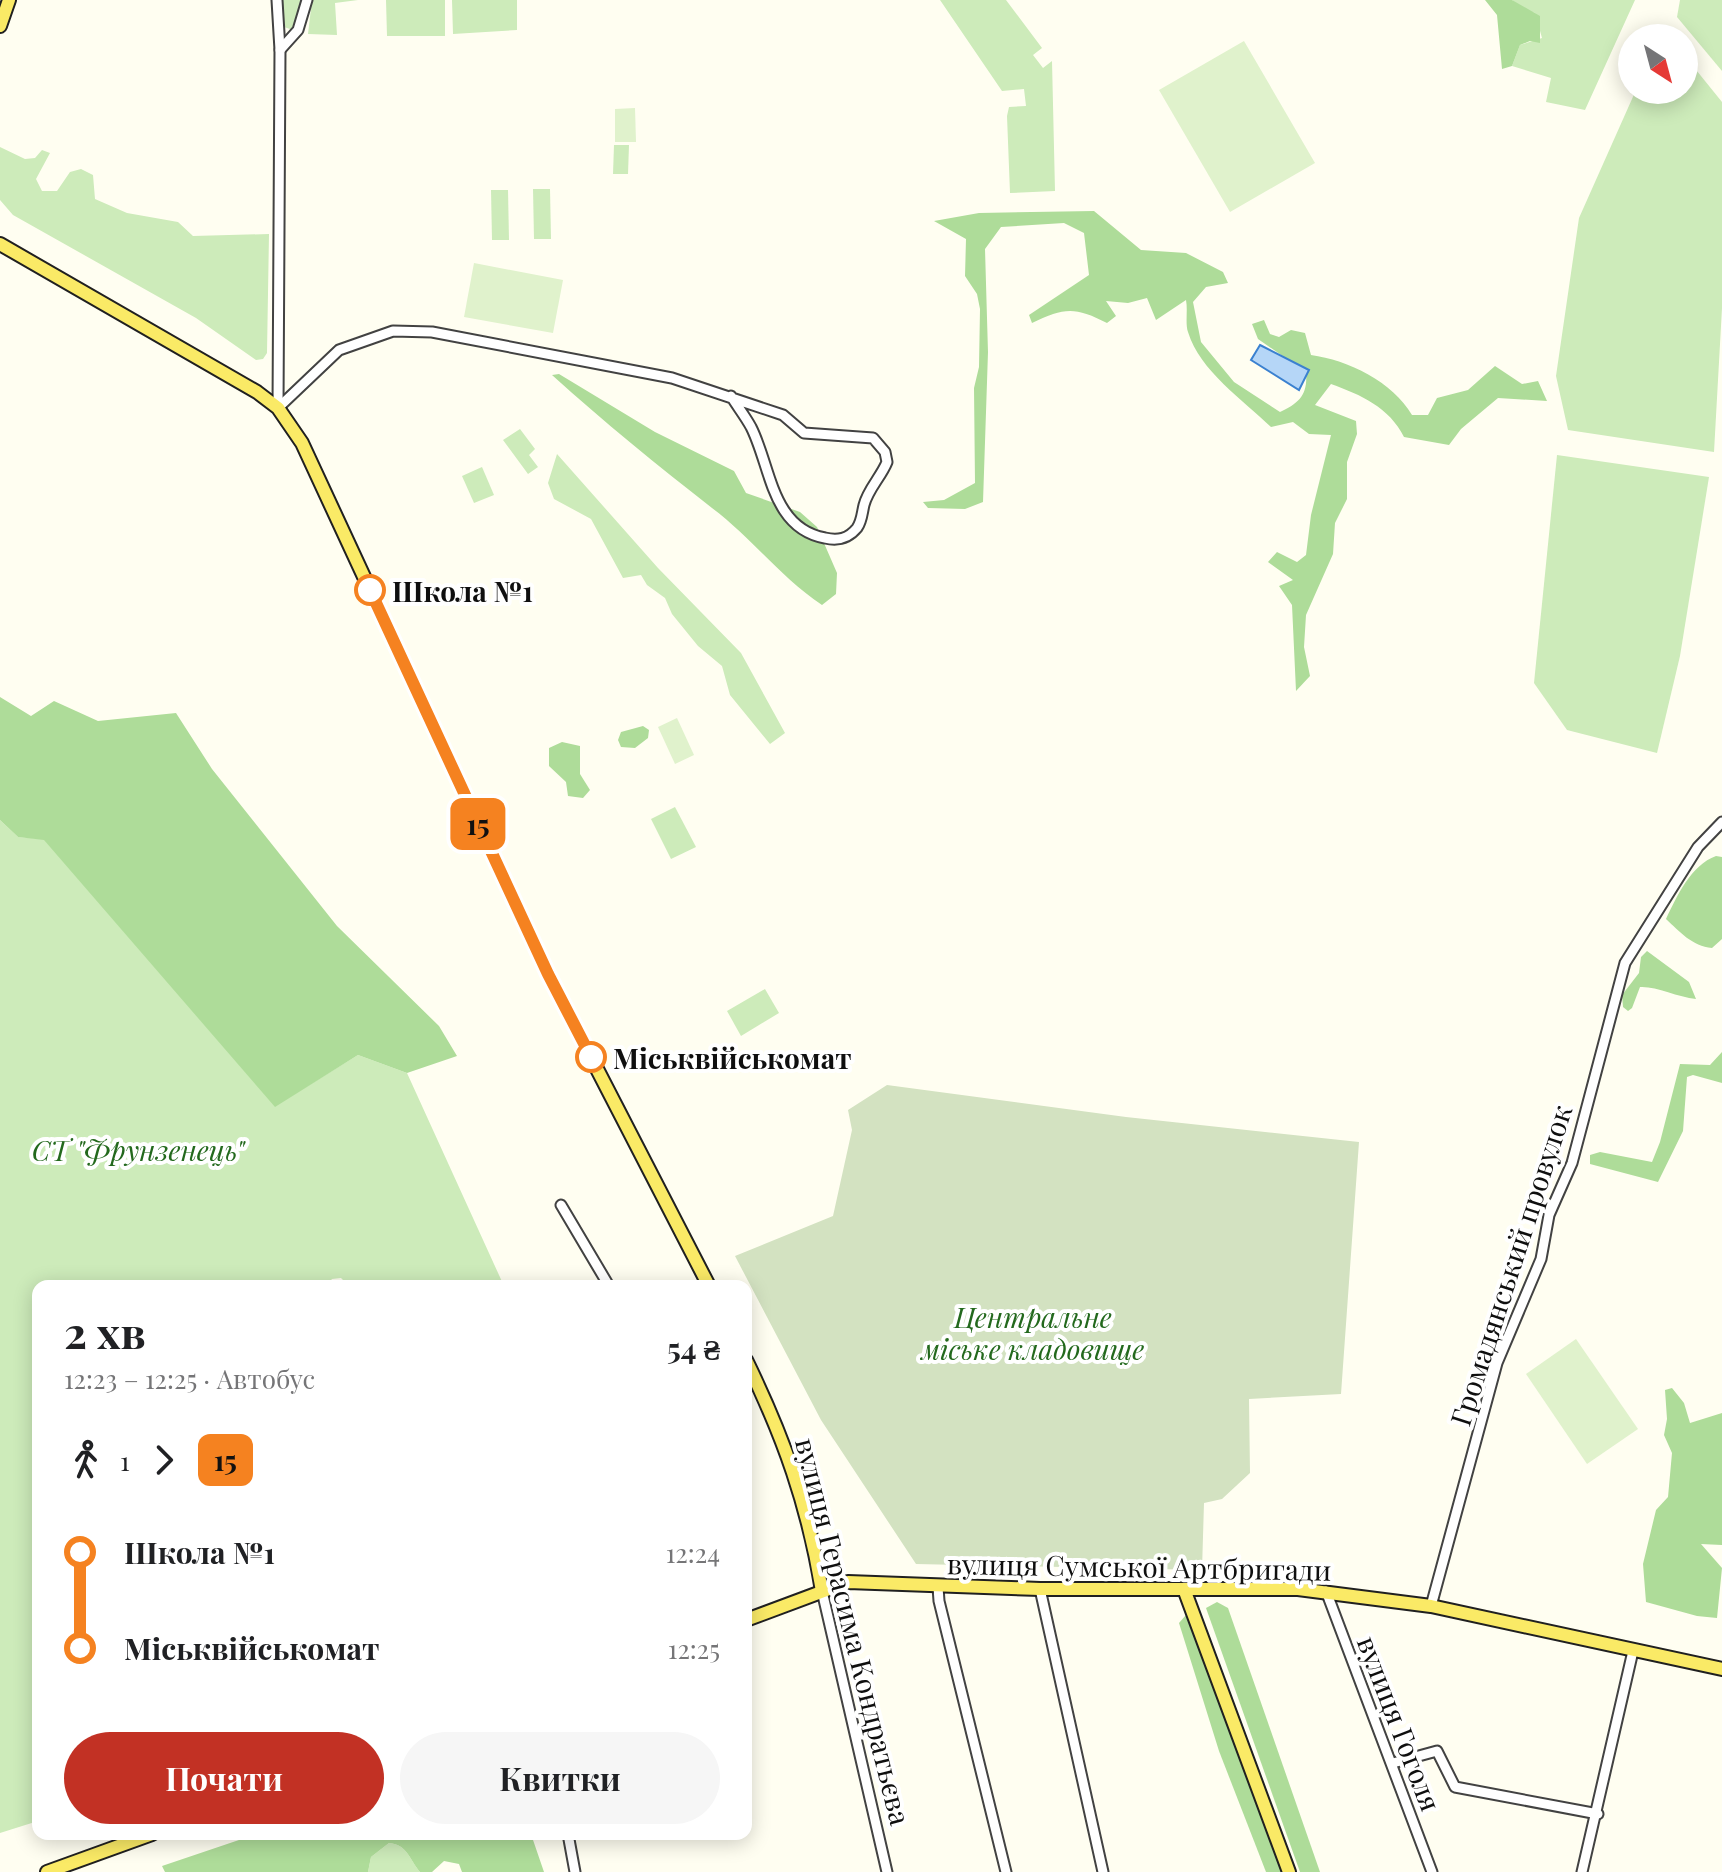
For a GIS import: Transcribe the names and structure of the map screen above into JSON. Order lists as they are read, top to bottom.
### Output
{
  "streets": {
    "main road": ["вулиця Сумської Артбригади", "вулиця Герасима Кондратьєва"],
    "street": ["Громадянський провулок", "вулиця Гоголя"]
  },
  "crossings": [
    ["Громадянський провулок", "вулиця Сумської Артбригади"],
    ["вулиця Сумської Артбригади", "вулиця Герасима Кондратьєва"],
    ["вулиця Сумської Артбригади", "вулиця Гоголя"]
  ],
  "parks": ["СТ \"Фрунзенець\"", "Центральне міське кладовище"],
  "places": ["Школа №1", "Міськвійськомат"],
  "lines": ["bus line 15"],
  "north": "bottom right",
  "page": {
    "on_map": "15",
    "heading": ["2 хв", "12:23 – 12:25 · Автобус", "54 ₴"],
    "legs": ["1", "15"],
    "list": [
      {
        "name": "Школа №1",
        "value": "12:24"
      },
      {
        "name": "Міськвійськомат",
        "value": "12:25"
      }
    ],
    "buttons": ["Почати", "Квитки"]
  }
}
